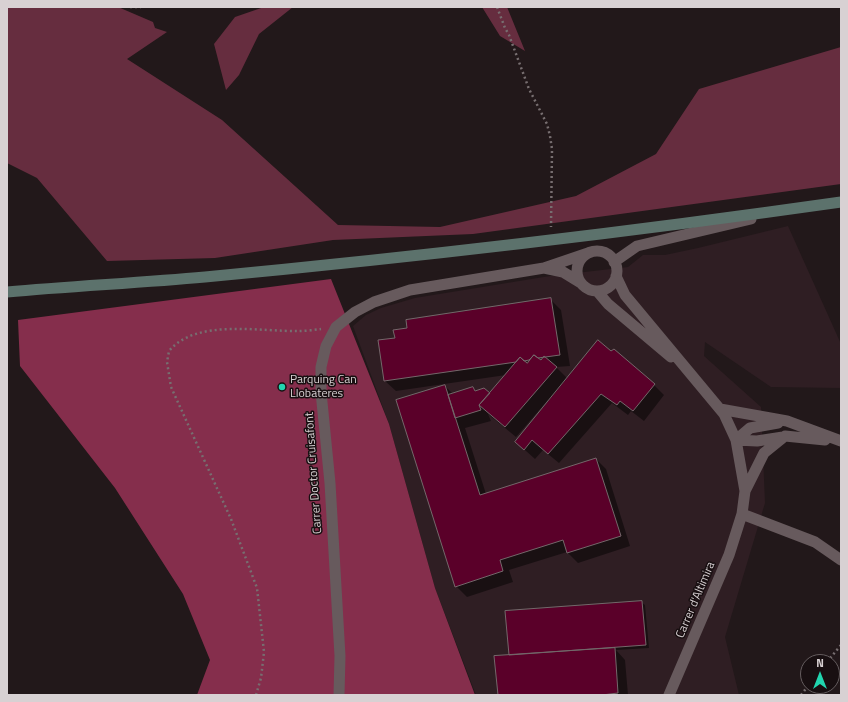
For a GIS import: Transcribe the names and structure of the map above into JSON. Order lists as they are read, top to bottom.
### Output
{
  "streets": {
    "street": ["Carrer Doctor Cruisafont", "Carrer d'Altimira"]
  },
  "crossings": [
    ["Carrer Doctor Cruisafont", "Carrer d'Altimira"]
  ],
  "places": ["Parquing Can Llobateres"],
  "north": "top"
}
